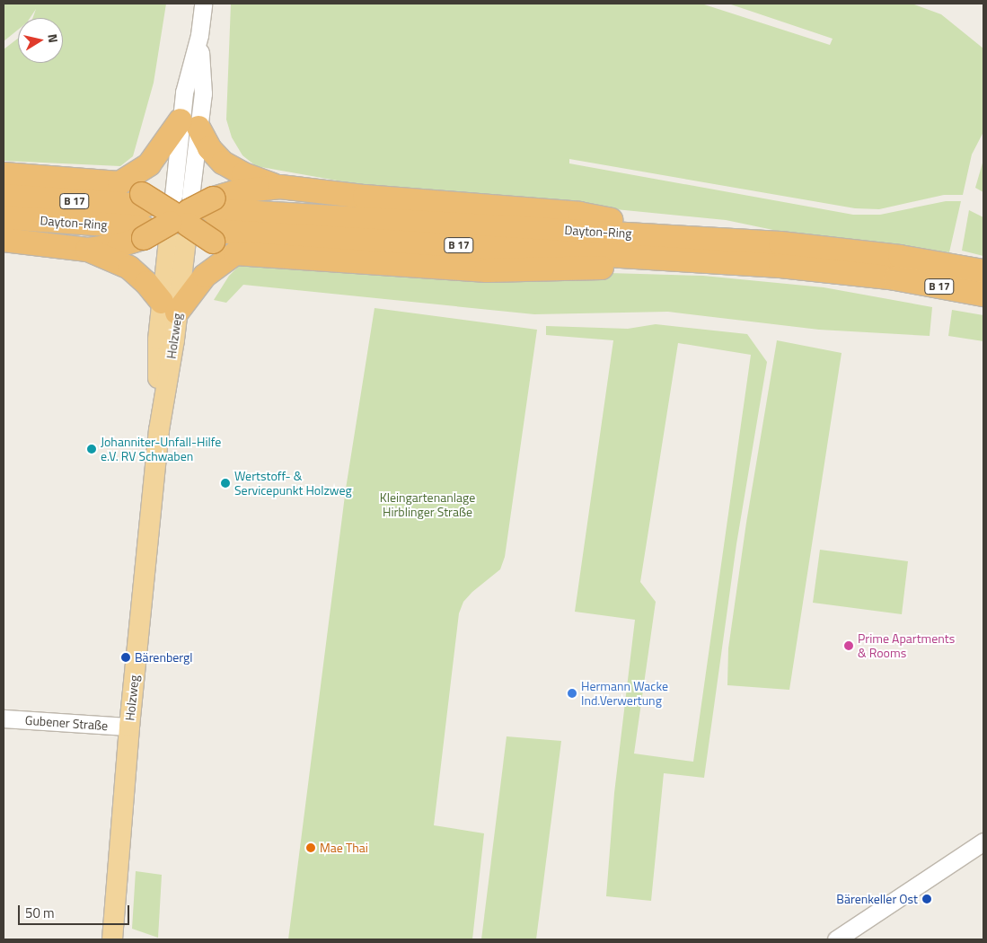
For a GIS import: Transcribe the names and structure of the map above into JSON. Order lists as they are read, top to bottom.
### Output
{
  "streets": {
    "highway": ["B 17", "Dayton-Ring"],
    "main road": ["Holzweg"],
    "street": ["Gubener Straße"]
  },
  "crossings": [
    ["Dayton-Ring", "Holzweg"],
    ["Holzweg", "Gubener Straße"]
  ],
  "parks": ["Kleingartenanlage Hirblinger Straße"],
  "places": [
    "Johanniter-Unfall-Hilfe e.V. RV Schwaben",
    "Wertstoff- & Servicepunkt Holzweg",
    "Prime Apartments & Rooms",
    "Bärenbergl",
    "Hermann Wacke Ind.Verwertung",
    "Mae Thai",
    "Bärenkeller Ost"
  ],
  "scale_bar": "50 m",
  "north": "right"
}
